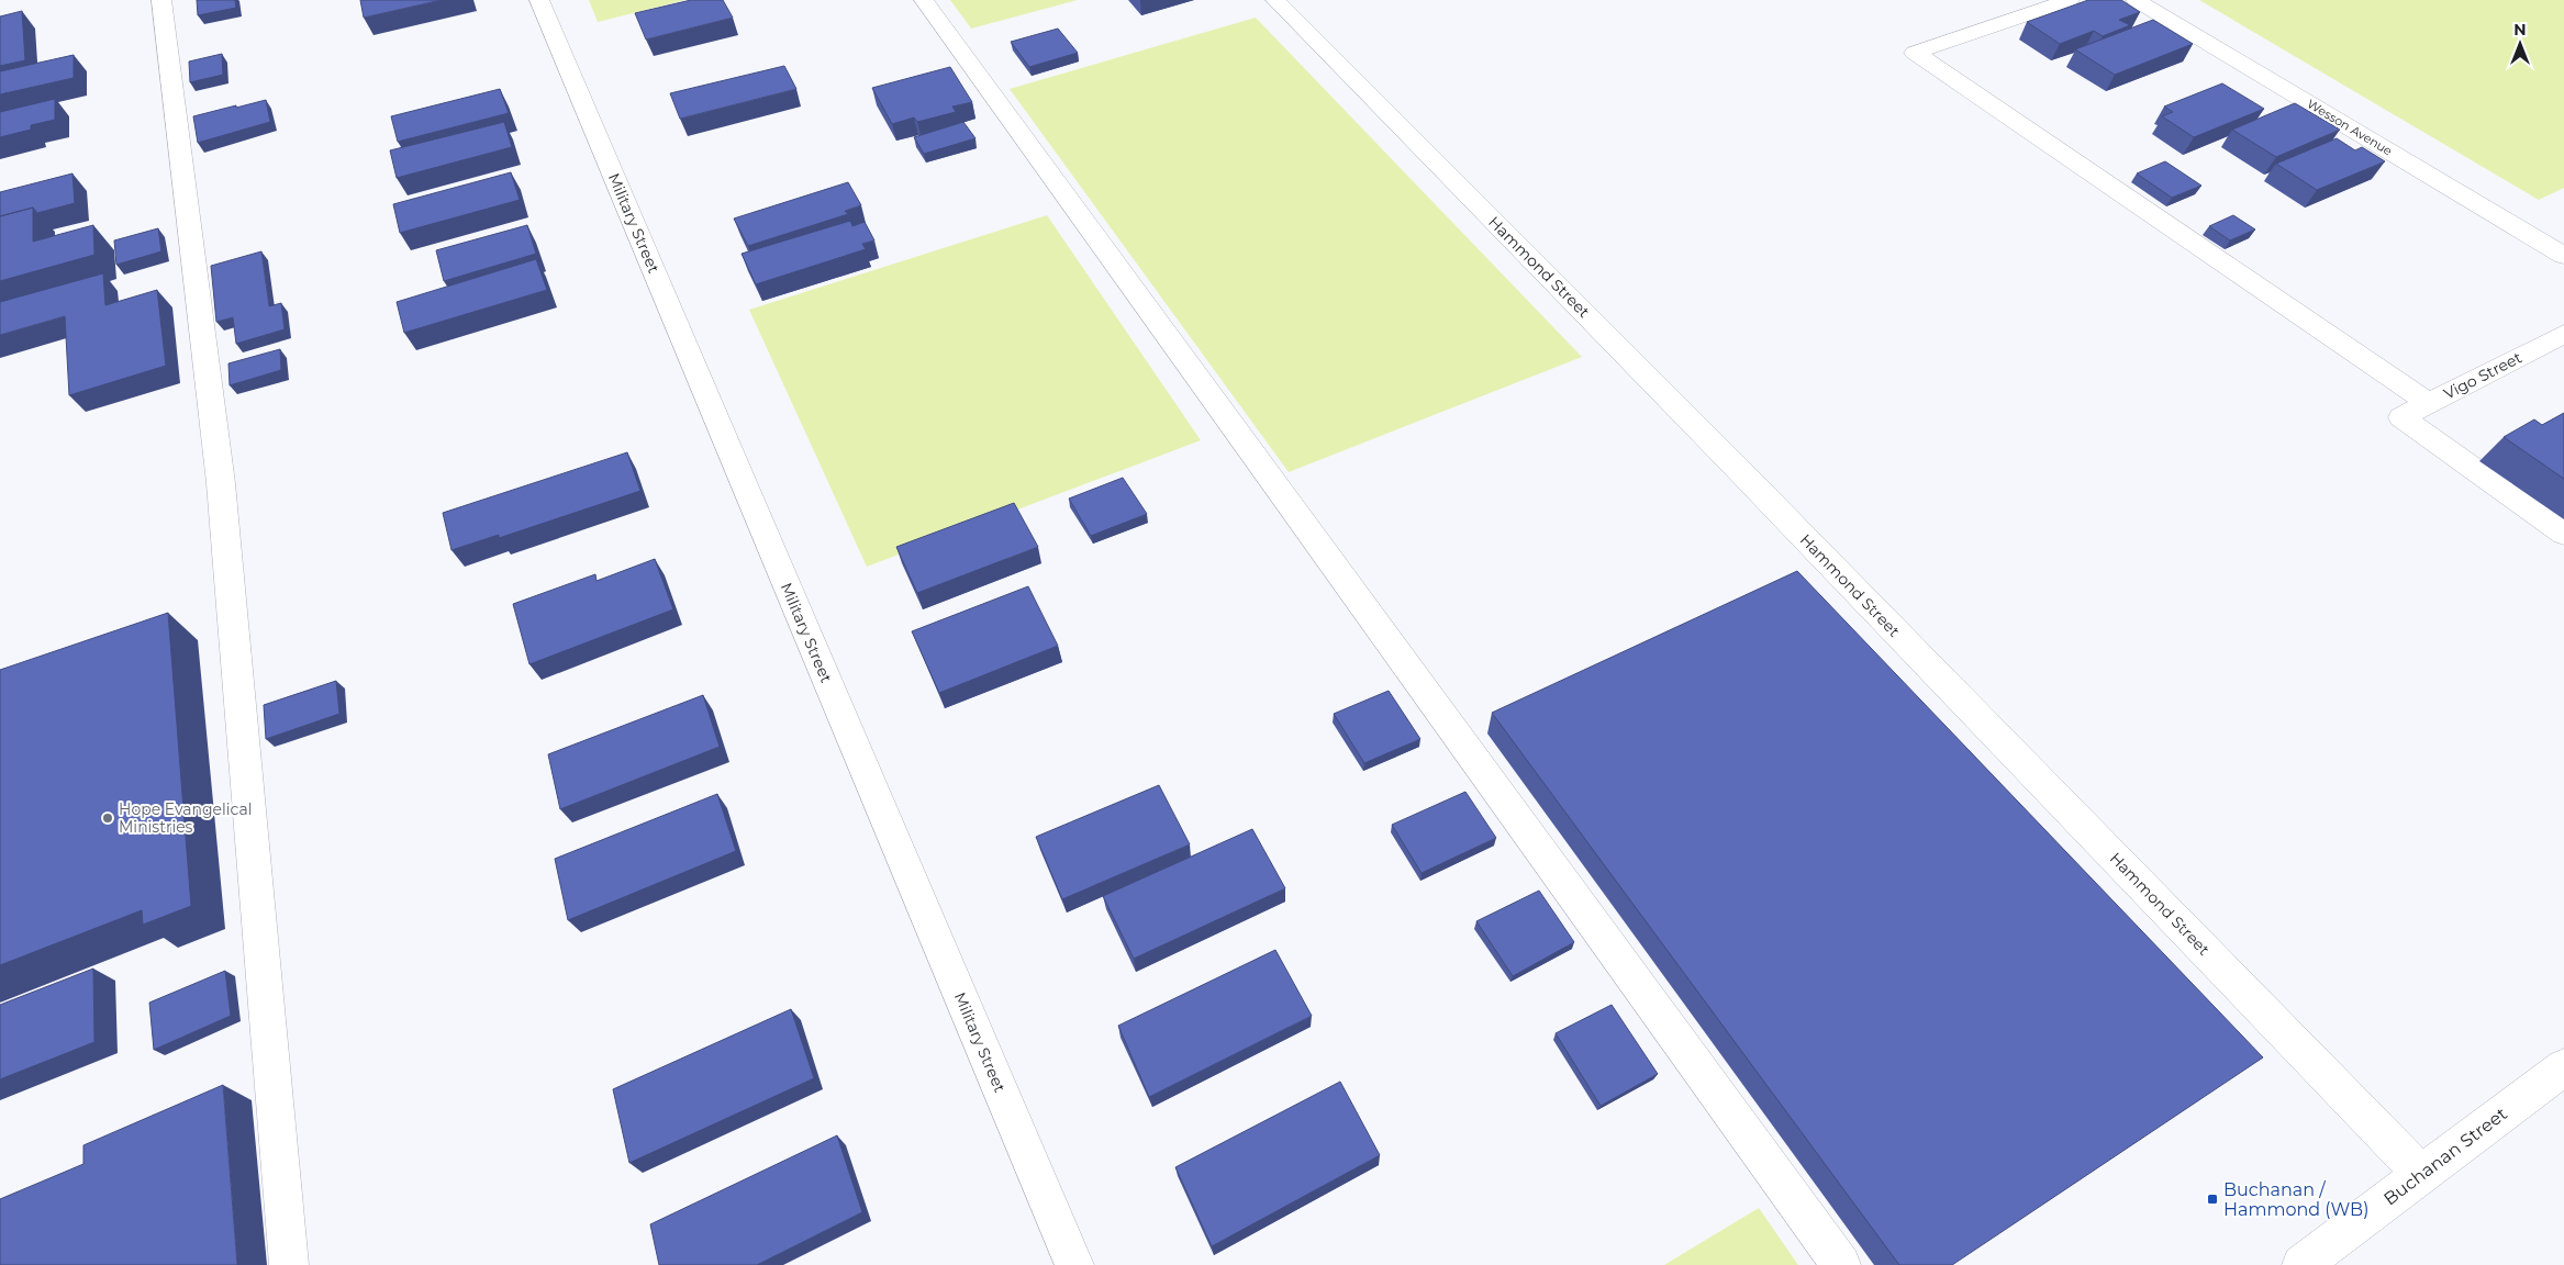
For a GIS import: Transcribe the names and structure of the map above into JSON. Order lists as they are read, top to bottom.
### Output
{
  "streets": {
    "street": [
      "Wesson Avenue",
      "Military Street",
      "Hammond Street",
      "Vigo Street",
      "Buchanan Street"
    ]
  },
  "crossings": [
    ["Hammond Street", "Buchanan Street"]
  ],
  "places": {
    "other": ["Hope Evangelical Ministries"],
    "transit": ["Buchanan / Hammond (WB)"]
  },
  "north": "top"
}
